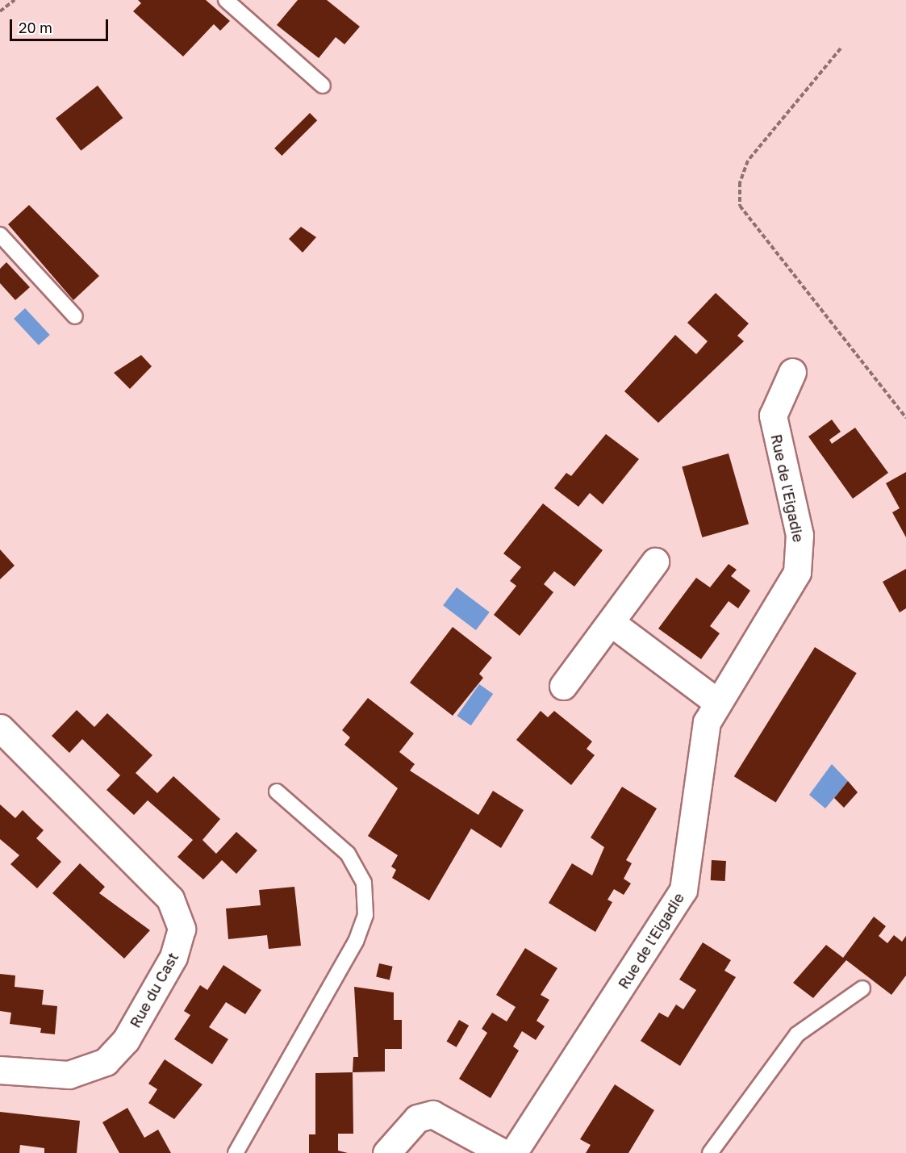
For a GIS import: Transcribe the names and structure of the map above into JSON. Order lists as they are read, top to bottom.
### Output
{
  "streets": {
    "street": ["Rue de l'Eigadie", "Rue du Cast"]
  },
  "scale_bar": "20 m"
}
